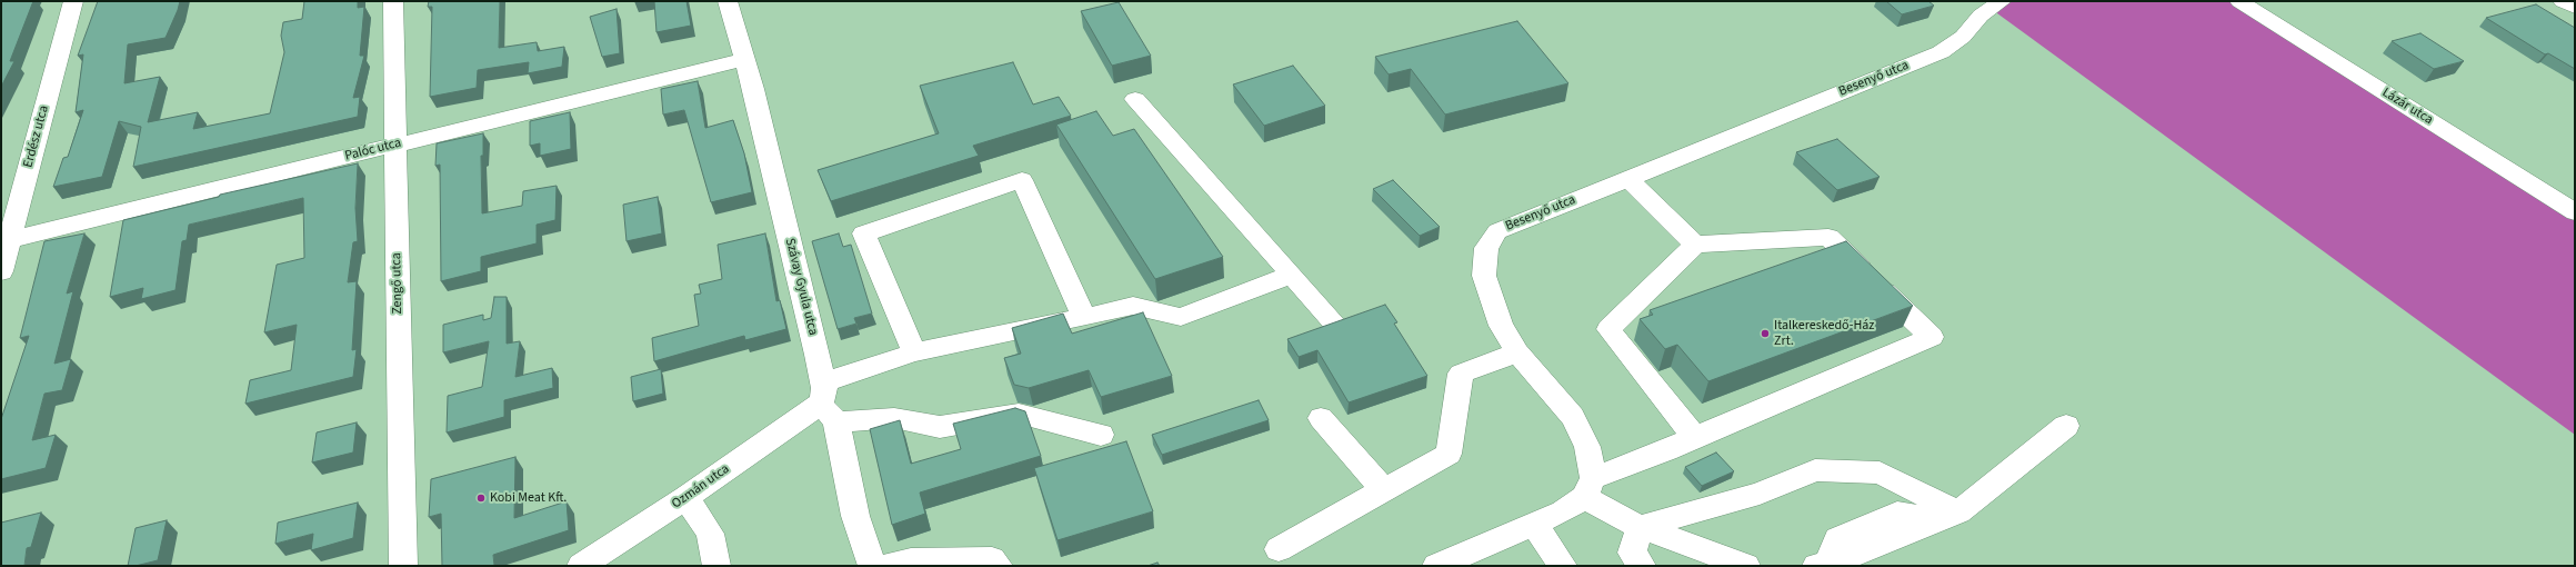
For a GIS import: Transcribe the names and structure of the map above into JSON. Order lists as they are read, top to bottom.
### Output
{
  "streets": {
    "street": [
      "Besenyő utca",
      "Lázár utca",
      "Erdész utca",
      "Palóc utca",
      "Zengő utca",
      "Szávay Gyula utca",
      "Ozmán utca"
    ]
  },
  "crossings": [
    ["Erdész utca", "Palóc utca"],
    ["Palóc utca", "Zengő utca"],
    ["Palóc utca", "Szávay Gyula utca"],
    ["Szávay Gyula utca", "Ozmán utca"]
  ],
  "places": ["Italkereskedő-Ház Zrt.", "Kobi Meat Kft."]
}
